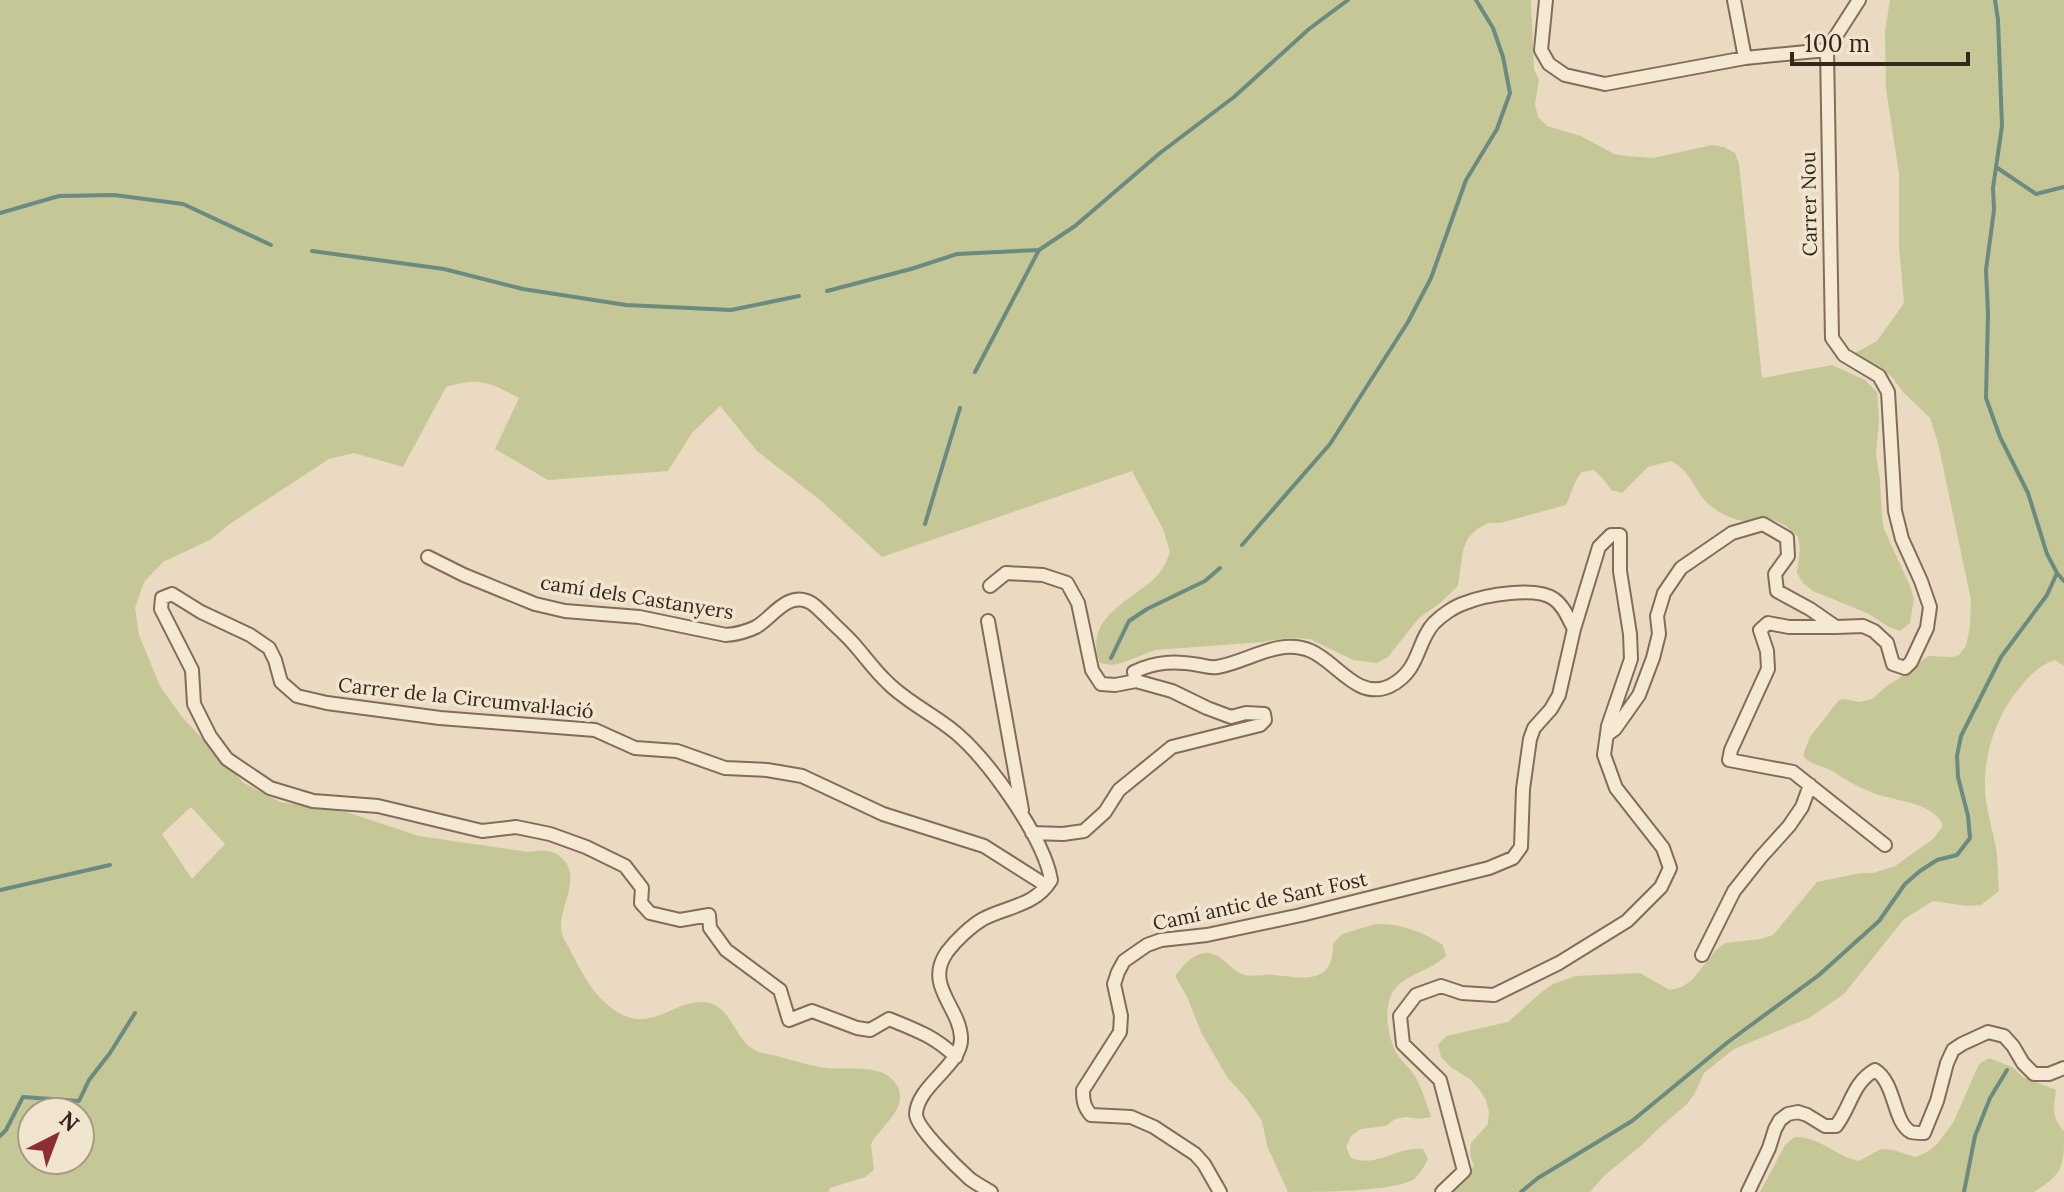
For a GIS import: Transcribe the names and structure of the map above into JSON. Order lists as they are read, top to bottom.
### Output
{
  "streets": {
    "street": [
      "Carrer Nou",
      "camí dels Castanyers",
      "Carrer de la Circumval·lació",
      "Camí antic de Sant Fost"
    ]
  },
  "crossings": [
    ["camí dels Castanyers", "Carrer de la Circumval·lació"]
  ],
  "scale_bar": "100 m",
  "north": "top right"
}
